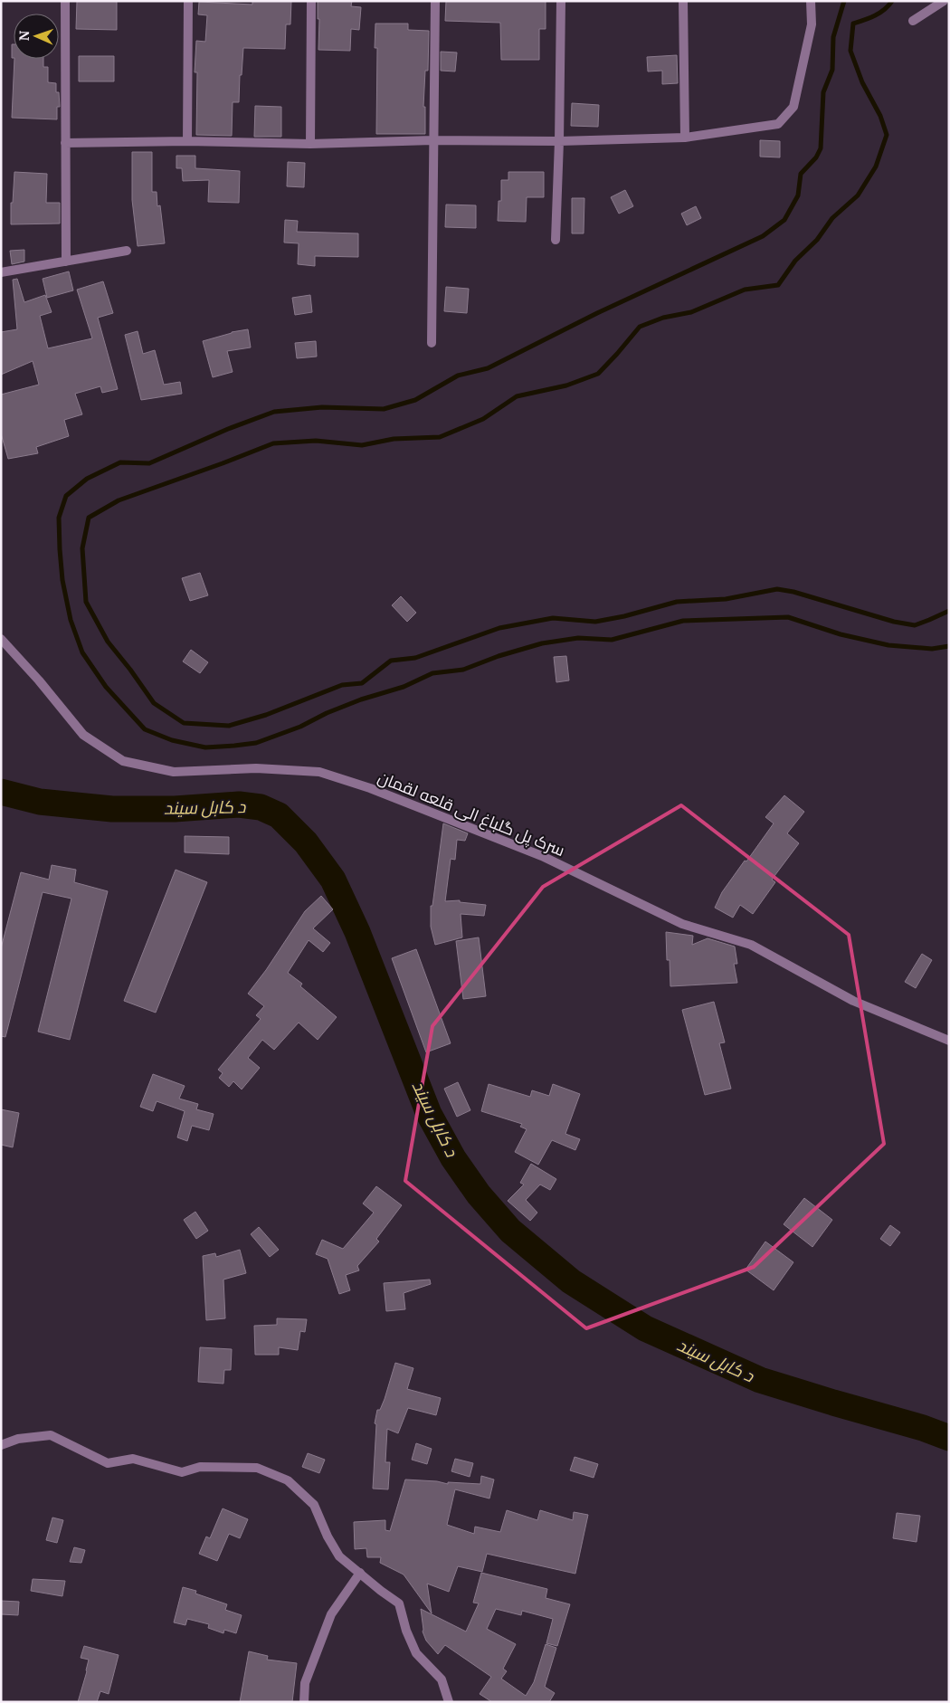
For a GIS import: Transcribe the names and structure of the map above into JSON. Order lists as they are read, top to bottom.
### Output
{
  "streets": {
    "street": ["سرک پل گلباغ الی قلعه لقمان"]
  },
  "water": ["د کابل سيند"],
  "north": "left"
}
